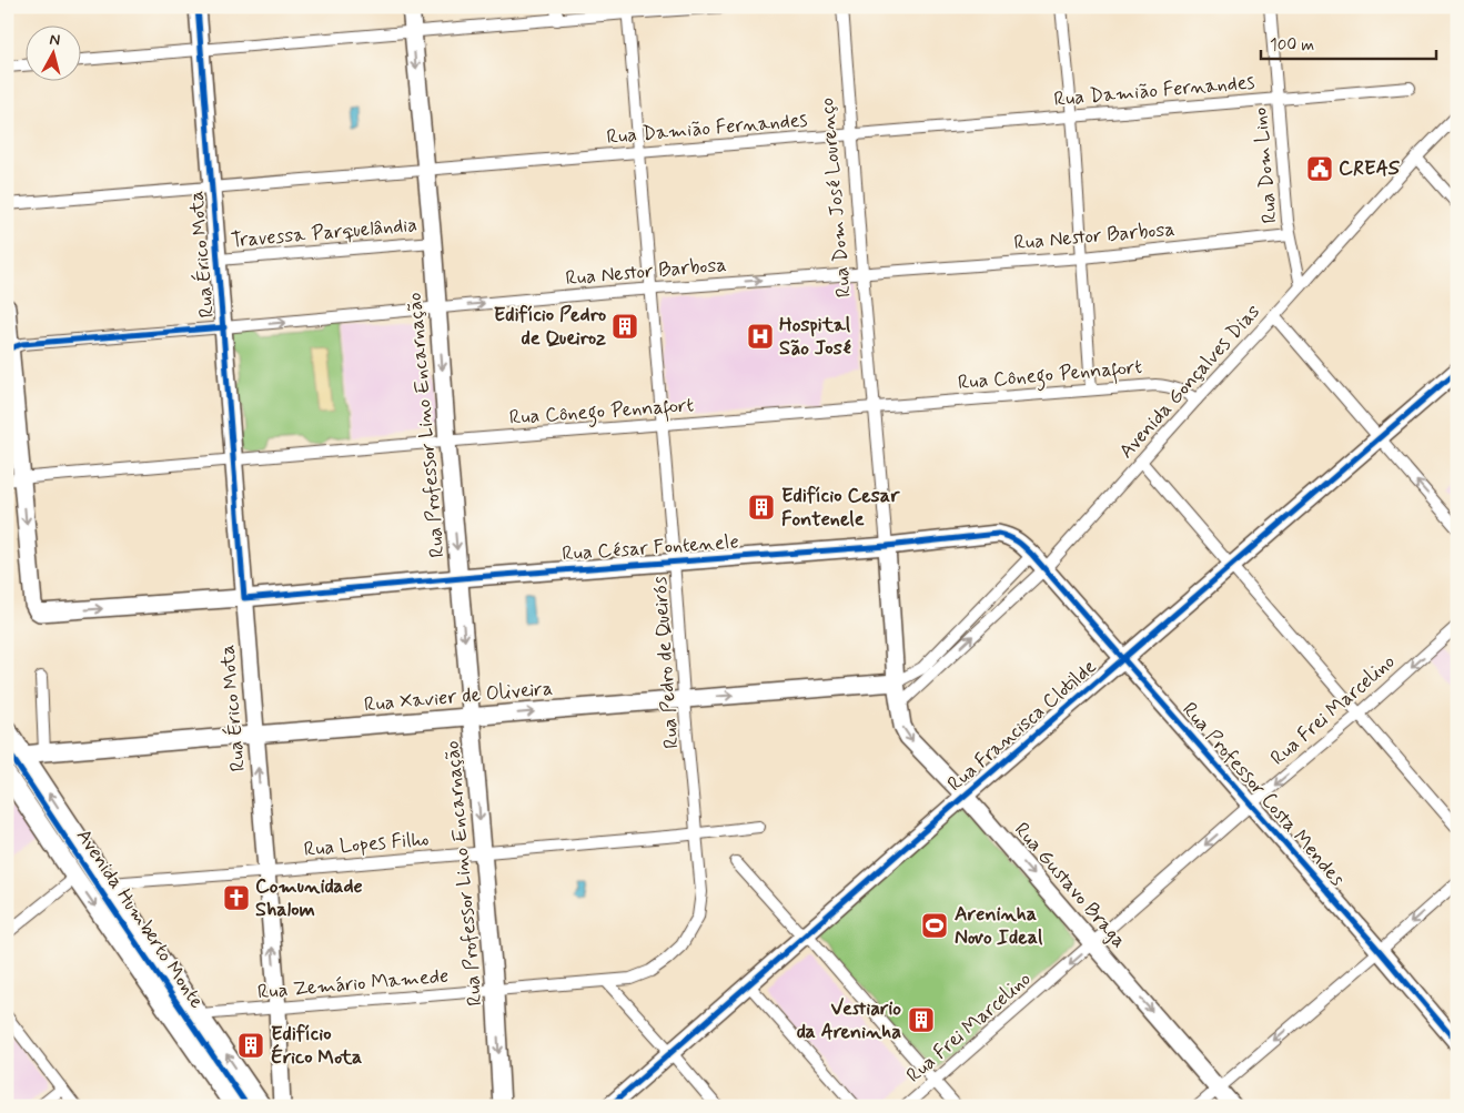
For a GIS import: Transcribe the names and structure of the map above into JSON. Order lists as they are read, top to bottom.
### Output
{
  "streets": {
    "main road": ["Avenida Humberto Monte"],
    "street": [
      "Rua Damião Fernandes",
      "Rua Dom Lino",
      "Rua Dom José Lourenço",
      "Travessa Parquelândia",
      "Rua Nestor Barbosa",
      "Rua Érico Mota",
      "Rua Cônego Pennafort",
      "Avenida Gonçalves Dias",
      "Rua Professor Lino Encarnação",
      "Rua César Fontenele",
      "Rua Pedro de Queirós",
      "Rua Xavier de Oliveira",
      "Rua Frei Marcelino",
      "Rua Francisca Clotilde",
      "Rua Professor Costa Mendes",
      "Rua Lopes Filho",
      "Rua Gustavo Braga",
      "Rua Zemário Mamede"
    ]
  },
  "crossings": [
    ["Rua Damião Fernandes", "Rua Dom Lino"],
    ["Rua Damião Fernandes", "Rua Dom José Lourenço"],
    ["Rua Damião Fernandes", "Rua Érico Mota"],
    ["Rua Damião Fernandes", "Rua Professor Lino Encarnação"],
    ["Rua Damião Fernandes", "Rua Pedro de Queirós"],
    ["Rua Dom Lino", "Rua Nestor Barbosa"],
    ["Rua Dom Lino", "Avenida Gonçalves Dias"],
    ["Rua Dom José Lourenço", "Rua Nestor Barbosa"],
    ["Rua Dom José Lourenço", "Rua Cônego Pennafort"],
    ["Rua Dom José Lourenço", "Avenida Gonçalves Dias"],
    ["Rua Dom José Lourenço", "Rua César Fontenele"],
    ["Rua Dom José Lourenço", "Rua Xavier de Oliveira"],
    ["Rua Dom José Lourenço", "Rua Gustavo Braga"],
    ["Travessa Parquelândia", "Rua Érico Mota"],
    ["Travessa Parquelândia", "Rua Professor Lino Encarnação"],
    ["Rua Nestor Barbosa", "Rua Érico Mota"],
    ["Rua Nestor Barbosa", "Rua Professor Lino Encarnação"],
    ["Rua Nestor Barbosa", "Rua Pedro de Queirós"],
    ["Rua Érico Mota", "Rua Cônego Pennafort"],
    ["Rua Érico Mota", "Rua César Fontenele"],
    ["Rua Érico Mota", "Rua Xavier de Oliveira"],
    ["Rua Érico Mota", "Rua Lopes Filho"],
    ["Rua Érico Mota", "Rua Zemário Mamede"],
    ["Rua Cônego Pennafort", "Avenida Gonçalves Dias"],
    ["Rua Cônego Pennafort", "Rua Professor Lino Encarnação"],
    ["Rua Cônego Pennafort", "Rua César Fontenele"],
    ["Rua Cônego Pennafort", "Rua Pedro de Queirós"],
    ["Avenida Gonçalves Dias", "Rua César Fontenele"],
    ["Avenida Gonçalves Dias", "Rua Xavier de Oliveira"],
    ["Avenida Gonçalves Dias", "Rua Professor Costa Mendes"],
    ["Avenida Gonçalves Dias", "Rua Gustavo Braga"],
    ["Rua Professor Lino Encarnação", "Rua César Fontenele"],
    ["Rua Professor Lino Encarnação", "Rua Xavier de Oliveira"],
    ["Rua Professor Lino Encarnação", "Rua Lopes Filho"],
    ["Rua Professor Lino Encarnação", "Rua Zemário Mamede"],
    ["Rua César Fontenele", "Rua Pedro de Queirós"],
    ["Rua César Fontenele", "Rua Professor Costa Mendes"],
    ["Rua Pedro de Queirós", "Rua Xavier de Oliveira"],
    ["Rua Pedro de Queirós", "Rua Lopes Filho"],
    ["Rua Pedro de Queirós", "Rua Zemário Mamede"],
    ["Rua Xavier de Oliveira", "Rua Gustavo Braga"],
    ["Rua Xavier de Oliveira", "Avenida Humberto Monte"],
    ["Rua Frei Marcelino", "Rua Professor Costa Mendes"],
    ["Rua Frei Marcelino", "Rua Gustavo Braga"],
    ["Rua Francisca Clotilde", "Rua Professor Costa Mendes"],
    ["Rua Francisca Clotilde", "Rua Gustavo Braga"],
    ["Rua Lopes Filho", "Avenida Humberto Monte"],
    ["Rua Lopes Filho", "Rua Zemário Mamede"],
    ["Avenida Humberto Monte", "Rua Zemário Mamede"]
  ],
  "one_way": [
    "Rua Nestor Barbosa",
    "Rua Professor Lino Encarnação",
    "Rua Xavier de Oliveira",
    "Rua Frei Marcelino",
    "Rua Gustavo Braga"
  ],
  "places": {
    "public building": ["CREAS"],
    "building": [
      "Edifício Pedro de Queiroz",
      "Edifício Cesar Fontenele",
      "Vestiario da Areninha",
      "Edifício Érico Mota"
    ],
    "hospital": ["Hospital São José"],
    "church": ["Comunidade Shalom"],
    "sports": ["Areninha Novo Ideal"]
  },
  "scale_bar": "100 m",
  "north": "top"
}
